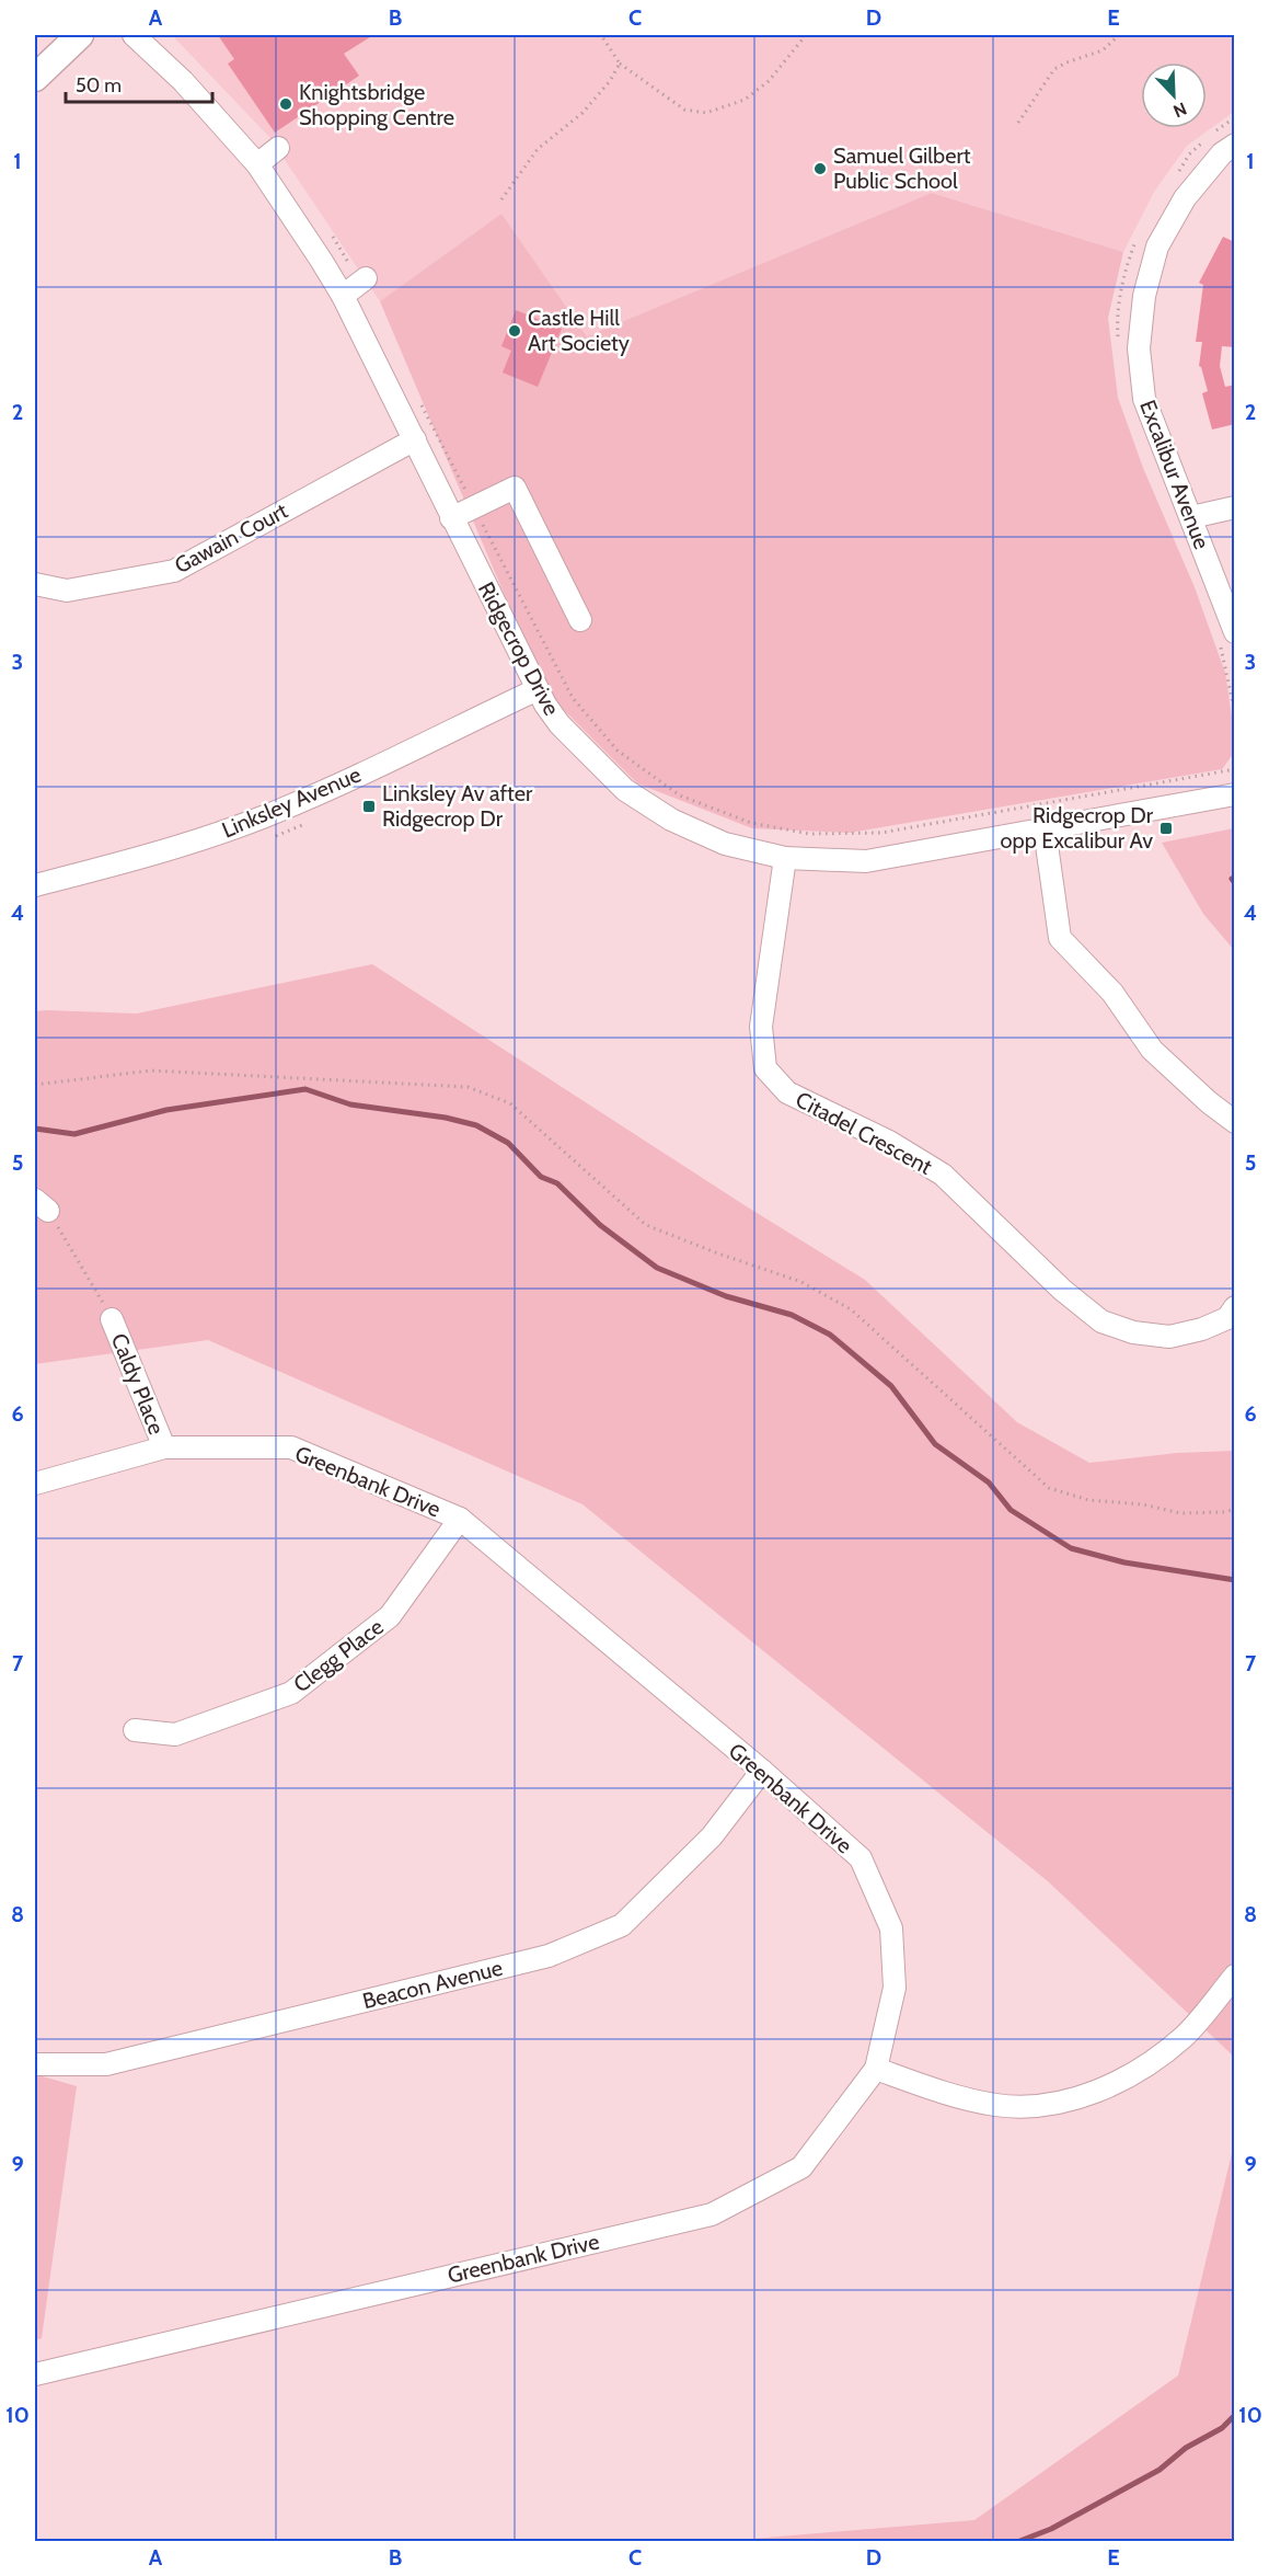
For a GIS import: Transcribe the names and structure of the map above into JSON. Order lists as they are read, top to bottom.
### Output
{
  "streets": {
    "street": [
      "Excalibur Avenue",
      "Gawain Court",
      "Ridgecrop Drive",
      "Linksley Avenue",
      "Citadel Crescent",
      "Caldy Place",
      "Greenbank Drive",
      "Clegg Place",
      "Beacon Avenue"
    ]
  },
  "crossings": [
    ["Gawain Court", "Ridgecrop Drive"],
    ["Ridgecrop Drive", "Linksley Avenue"],
    ["Ridgecrop Drive", "Citadel Crescent"],
    ["Caldy Place", "Greenbank Drive"],
    ["Greenbank Drive", "Clegg Place"],
    ["Greenbank Drive", "Beacon Avenue"]
  ],
  "places": {
    "other": ["Knightsbridge Shopping Centre", "Samuel Gilbert Public School", "Castle Hill Art Society"],
    "transit": ["Linksley Av after Ridgecrop Dr", "Ridgecrop Dr opp Excalibur Av"]
  },
  "scale_bar": "50 m",
  "north": "bottom right",
  "grid": {
    "columns": [
      "A",
      "B",
      "C",
      "D",
      "E"
    ],
    "rows": [
      "1",
      "2",
      "3",
      "4",
      "5",
      "6",
      "7",
      "8",
      "9",
      "10"
    ]
  }
}
